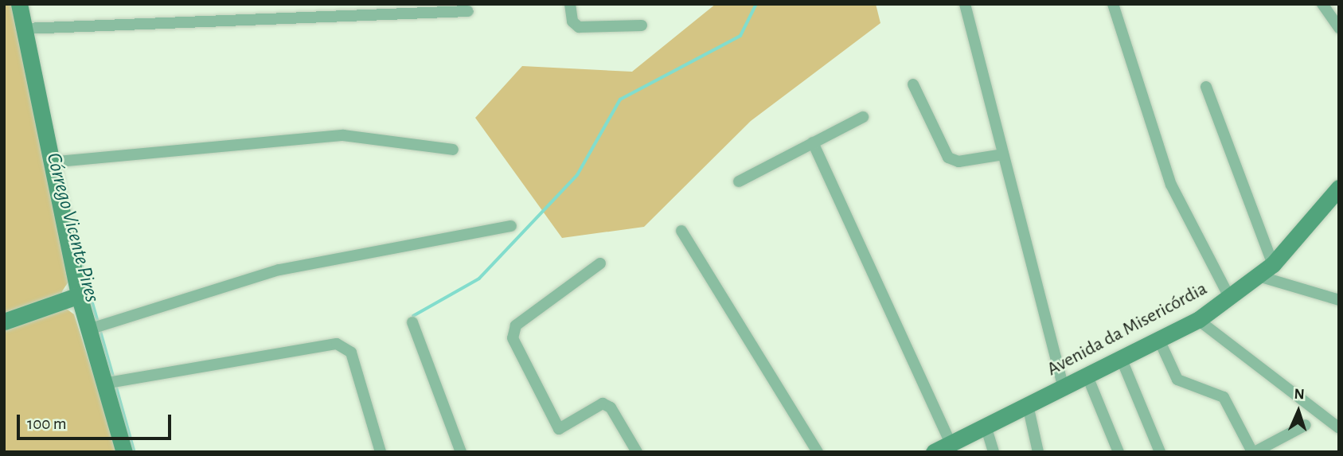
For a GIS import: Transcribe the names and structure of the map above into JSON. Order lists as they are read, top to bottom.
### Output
{
  "streets": {
    "street": ["Avenida da Misericórdia"]
  },
  "water": ["Córrego Vicente Pires"],
  "scale_bar": "100 m",
  "north": "top"
}
